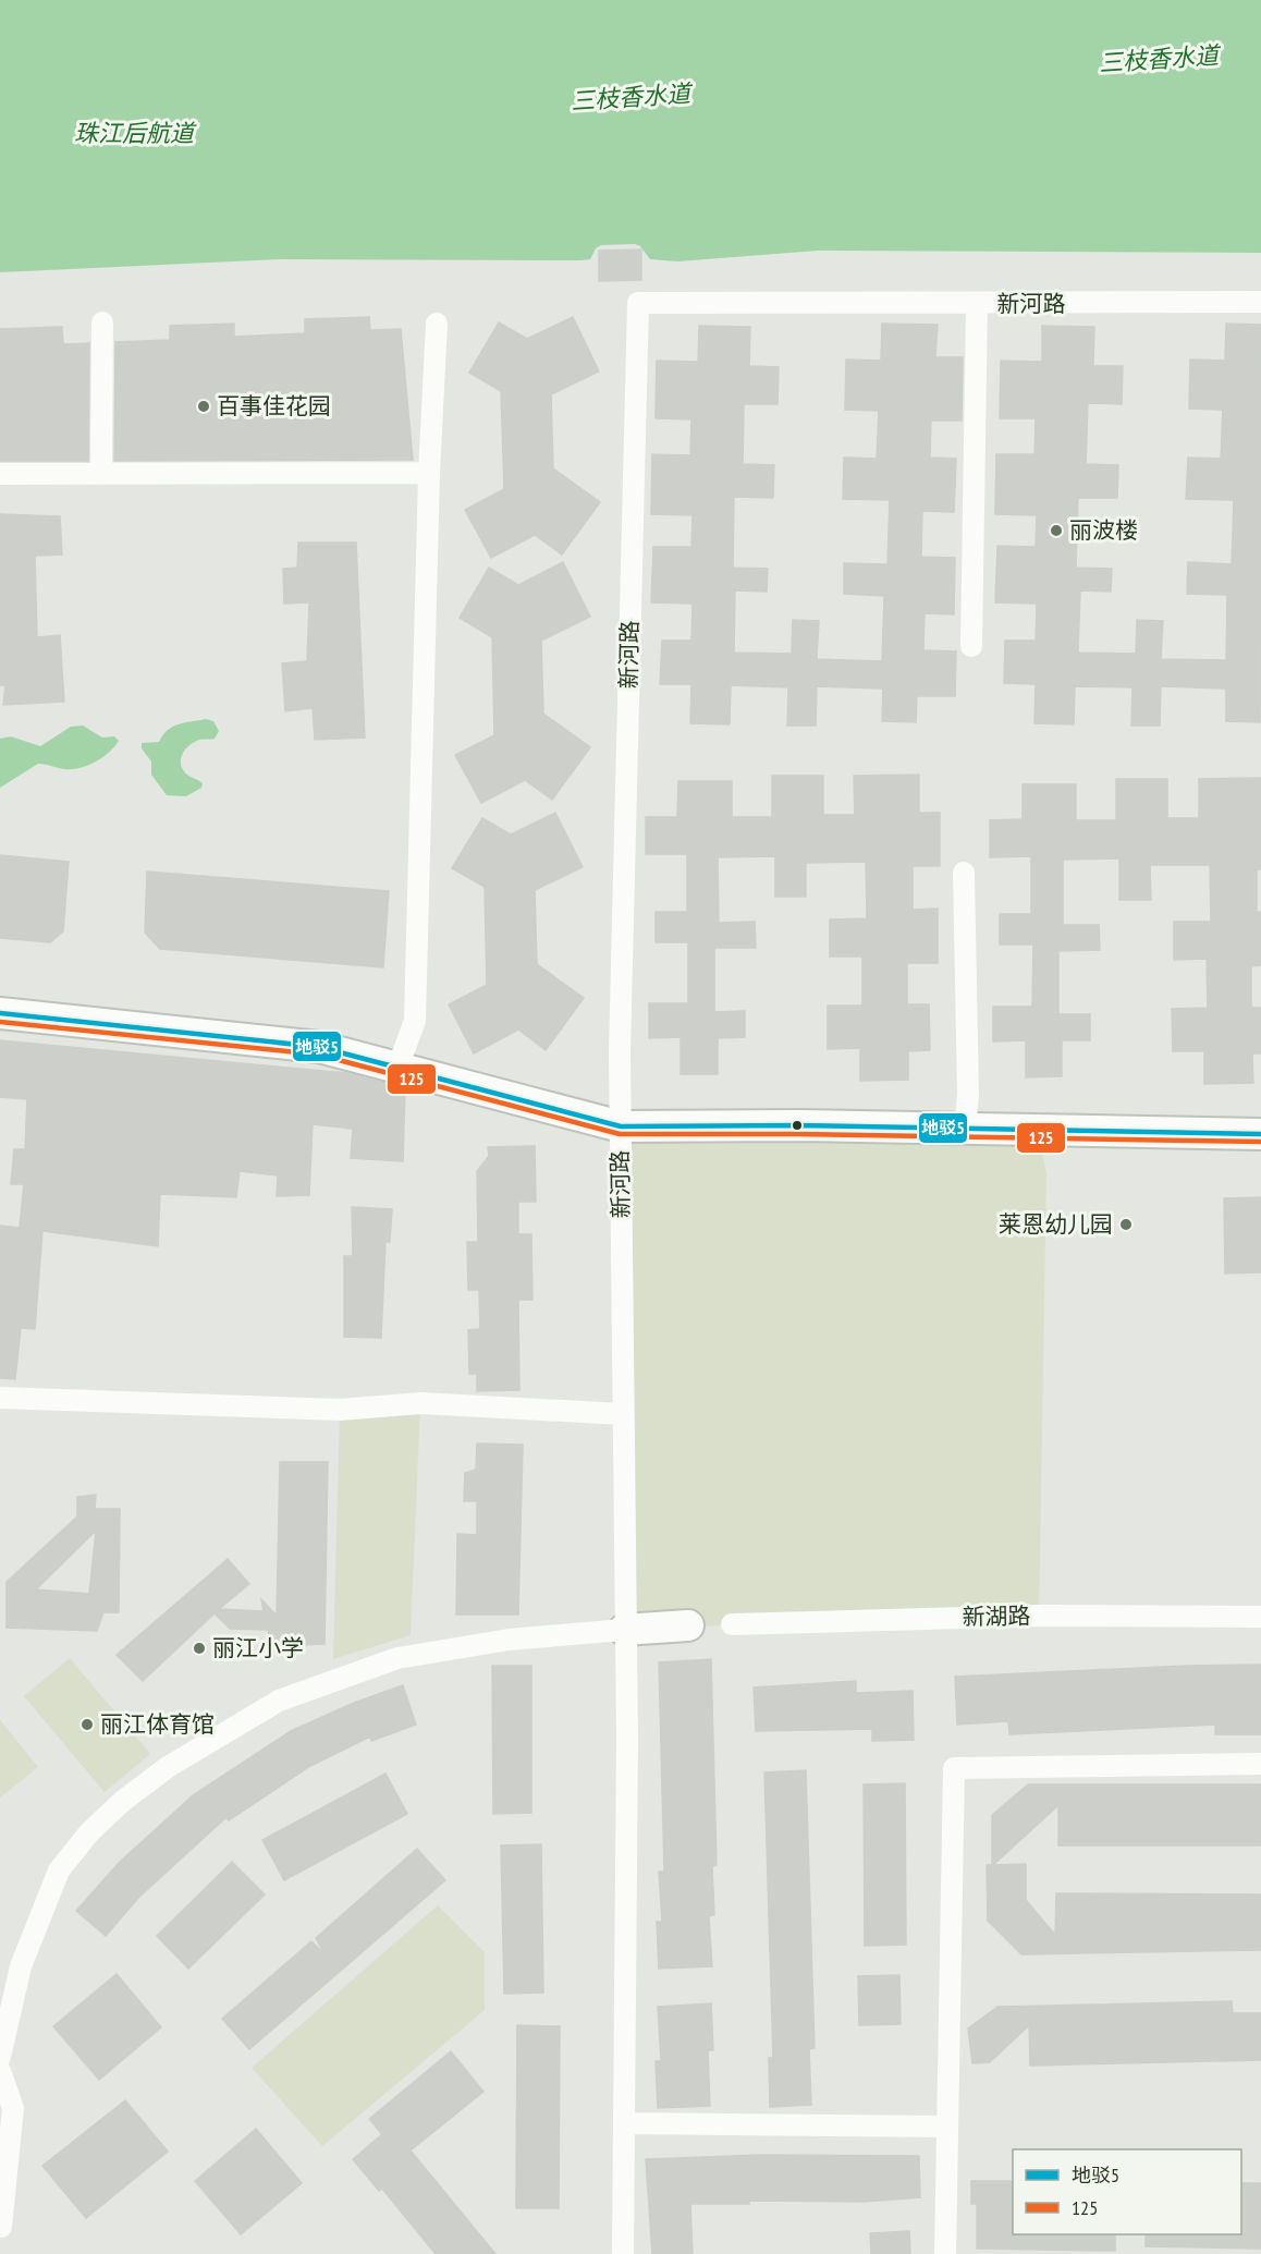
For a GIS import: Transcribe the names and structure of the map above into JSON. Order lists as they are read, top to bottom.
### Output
{
  "streets": {
    "street": ["新河路", "新湖路"]
  },
  "water": ["三枝香水道", "珠江后航道"],
  "places": [
    "百事佳花园",
    "丽波楼",
    "莱恩幼儿园",
    "丽江小学",
    "丽江体育馆"
  ],
  "lines": ["transit line 地驳5", "transit line 125"],
  "legend": ["地驳5", "125"]
}
